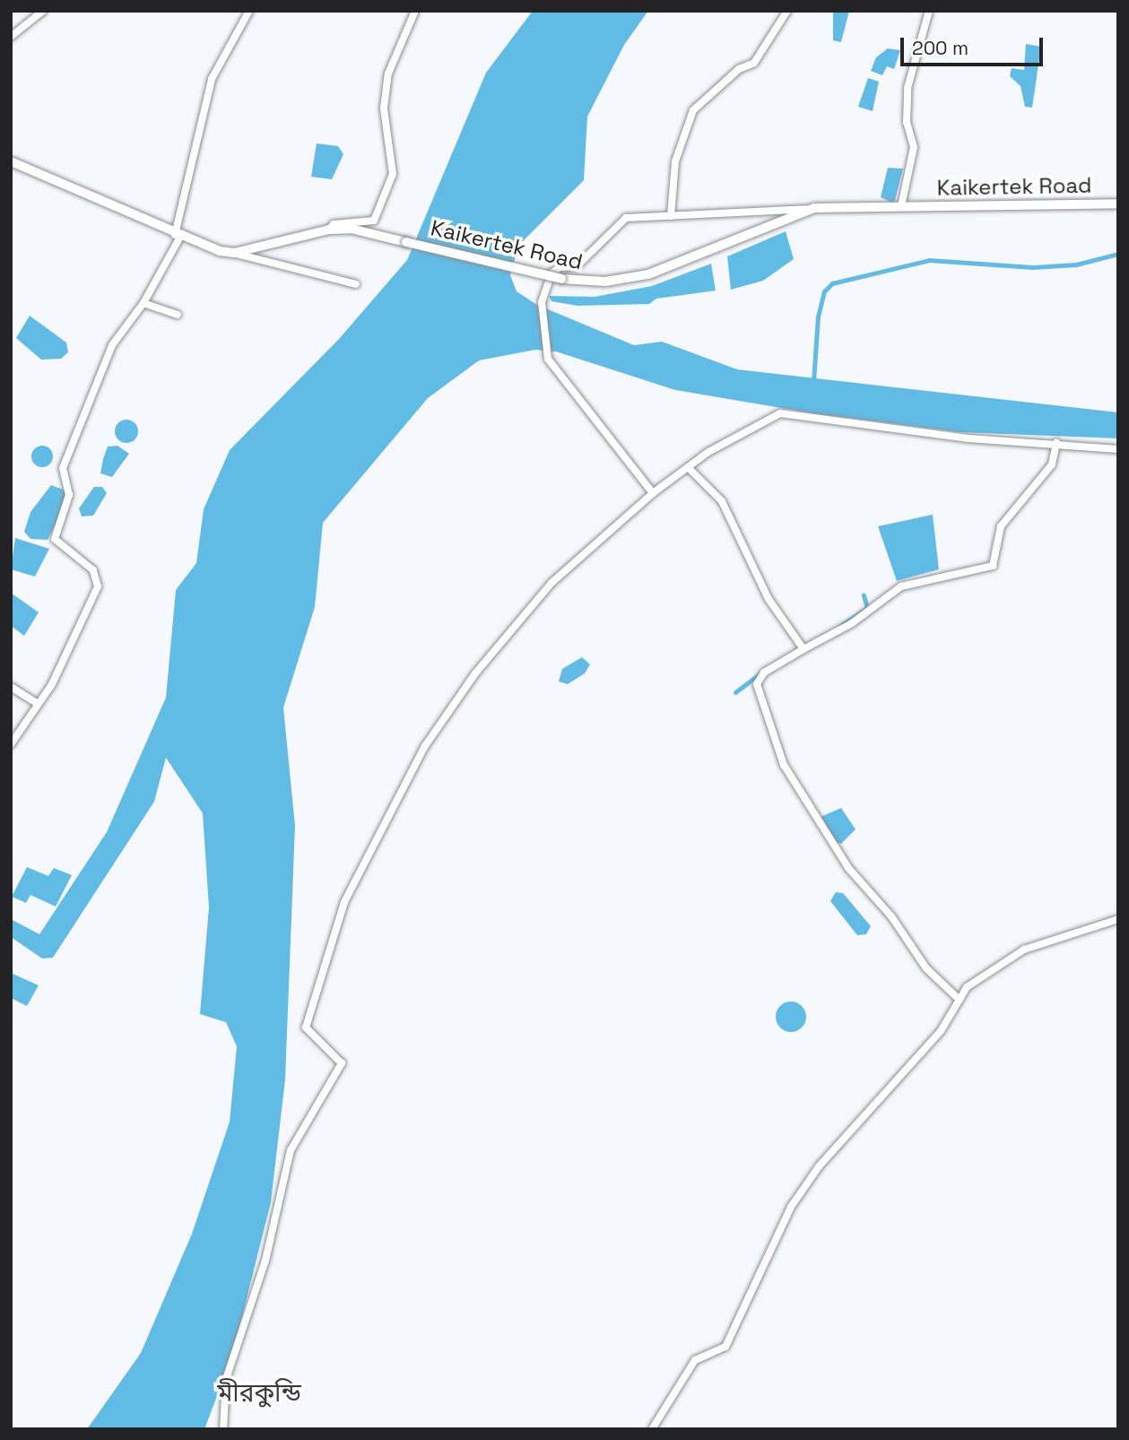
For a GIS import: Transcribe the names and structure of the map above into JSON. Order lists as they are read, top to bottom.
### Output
{
  "streets": {
    "main road": ["Kaikertek Road"]
  },
  "districts": ["মীরকুন্ডি"],
  "scale_bar": "200 m"
}
